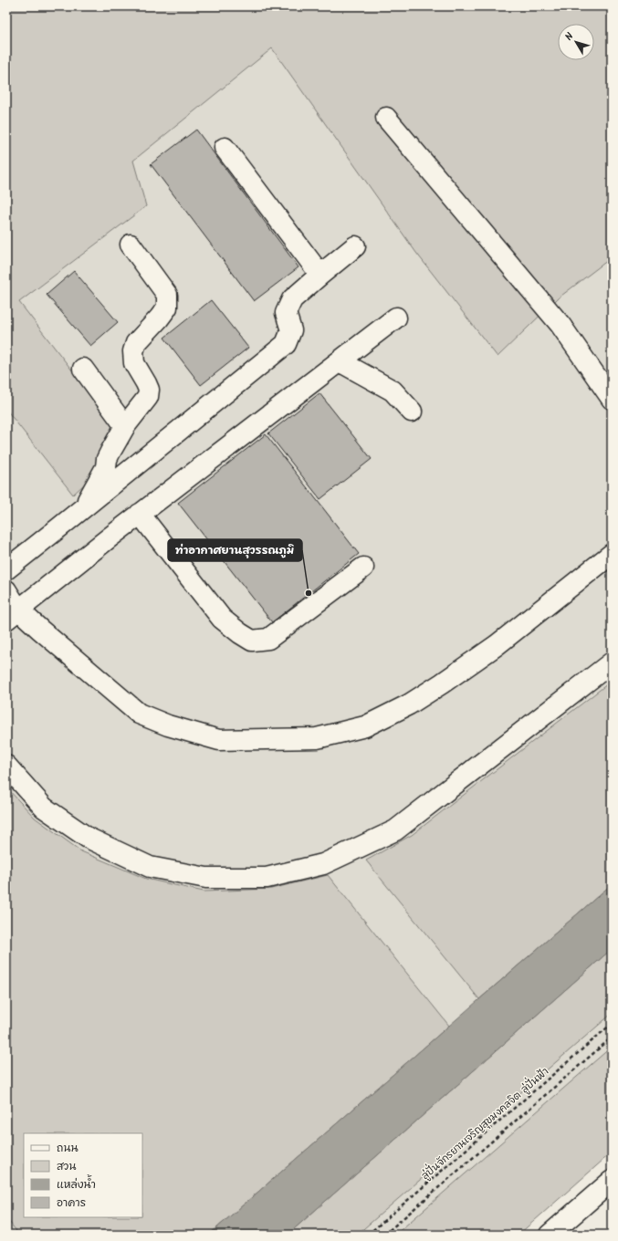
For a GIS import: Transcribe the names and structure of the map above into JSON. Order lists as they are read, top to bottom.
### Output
{
  "streets": {
    "path": ["ลู่ปั่นจักรยานเจริญสุขมงคลจิต ลู่ปั่นฟ้า"]
  },
  "places": ["ท่าอากาศยานสุวรรณภูมิ"],
  "legend": [
    "ถนน",
    "สวน",
    "แหล่งน้ำ",
    "อาคาร"
  ],
  "north": "top left"
}
